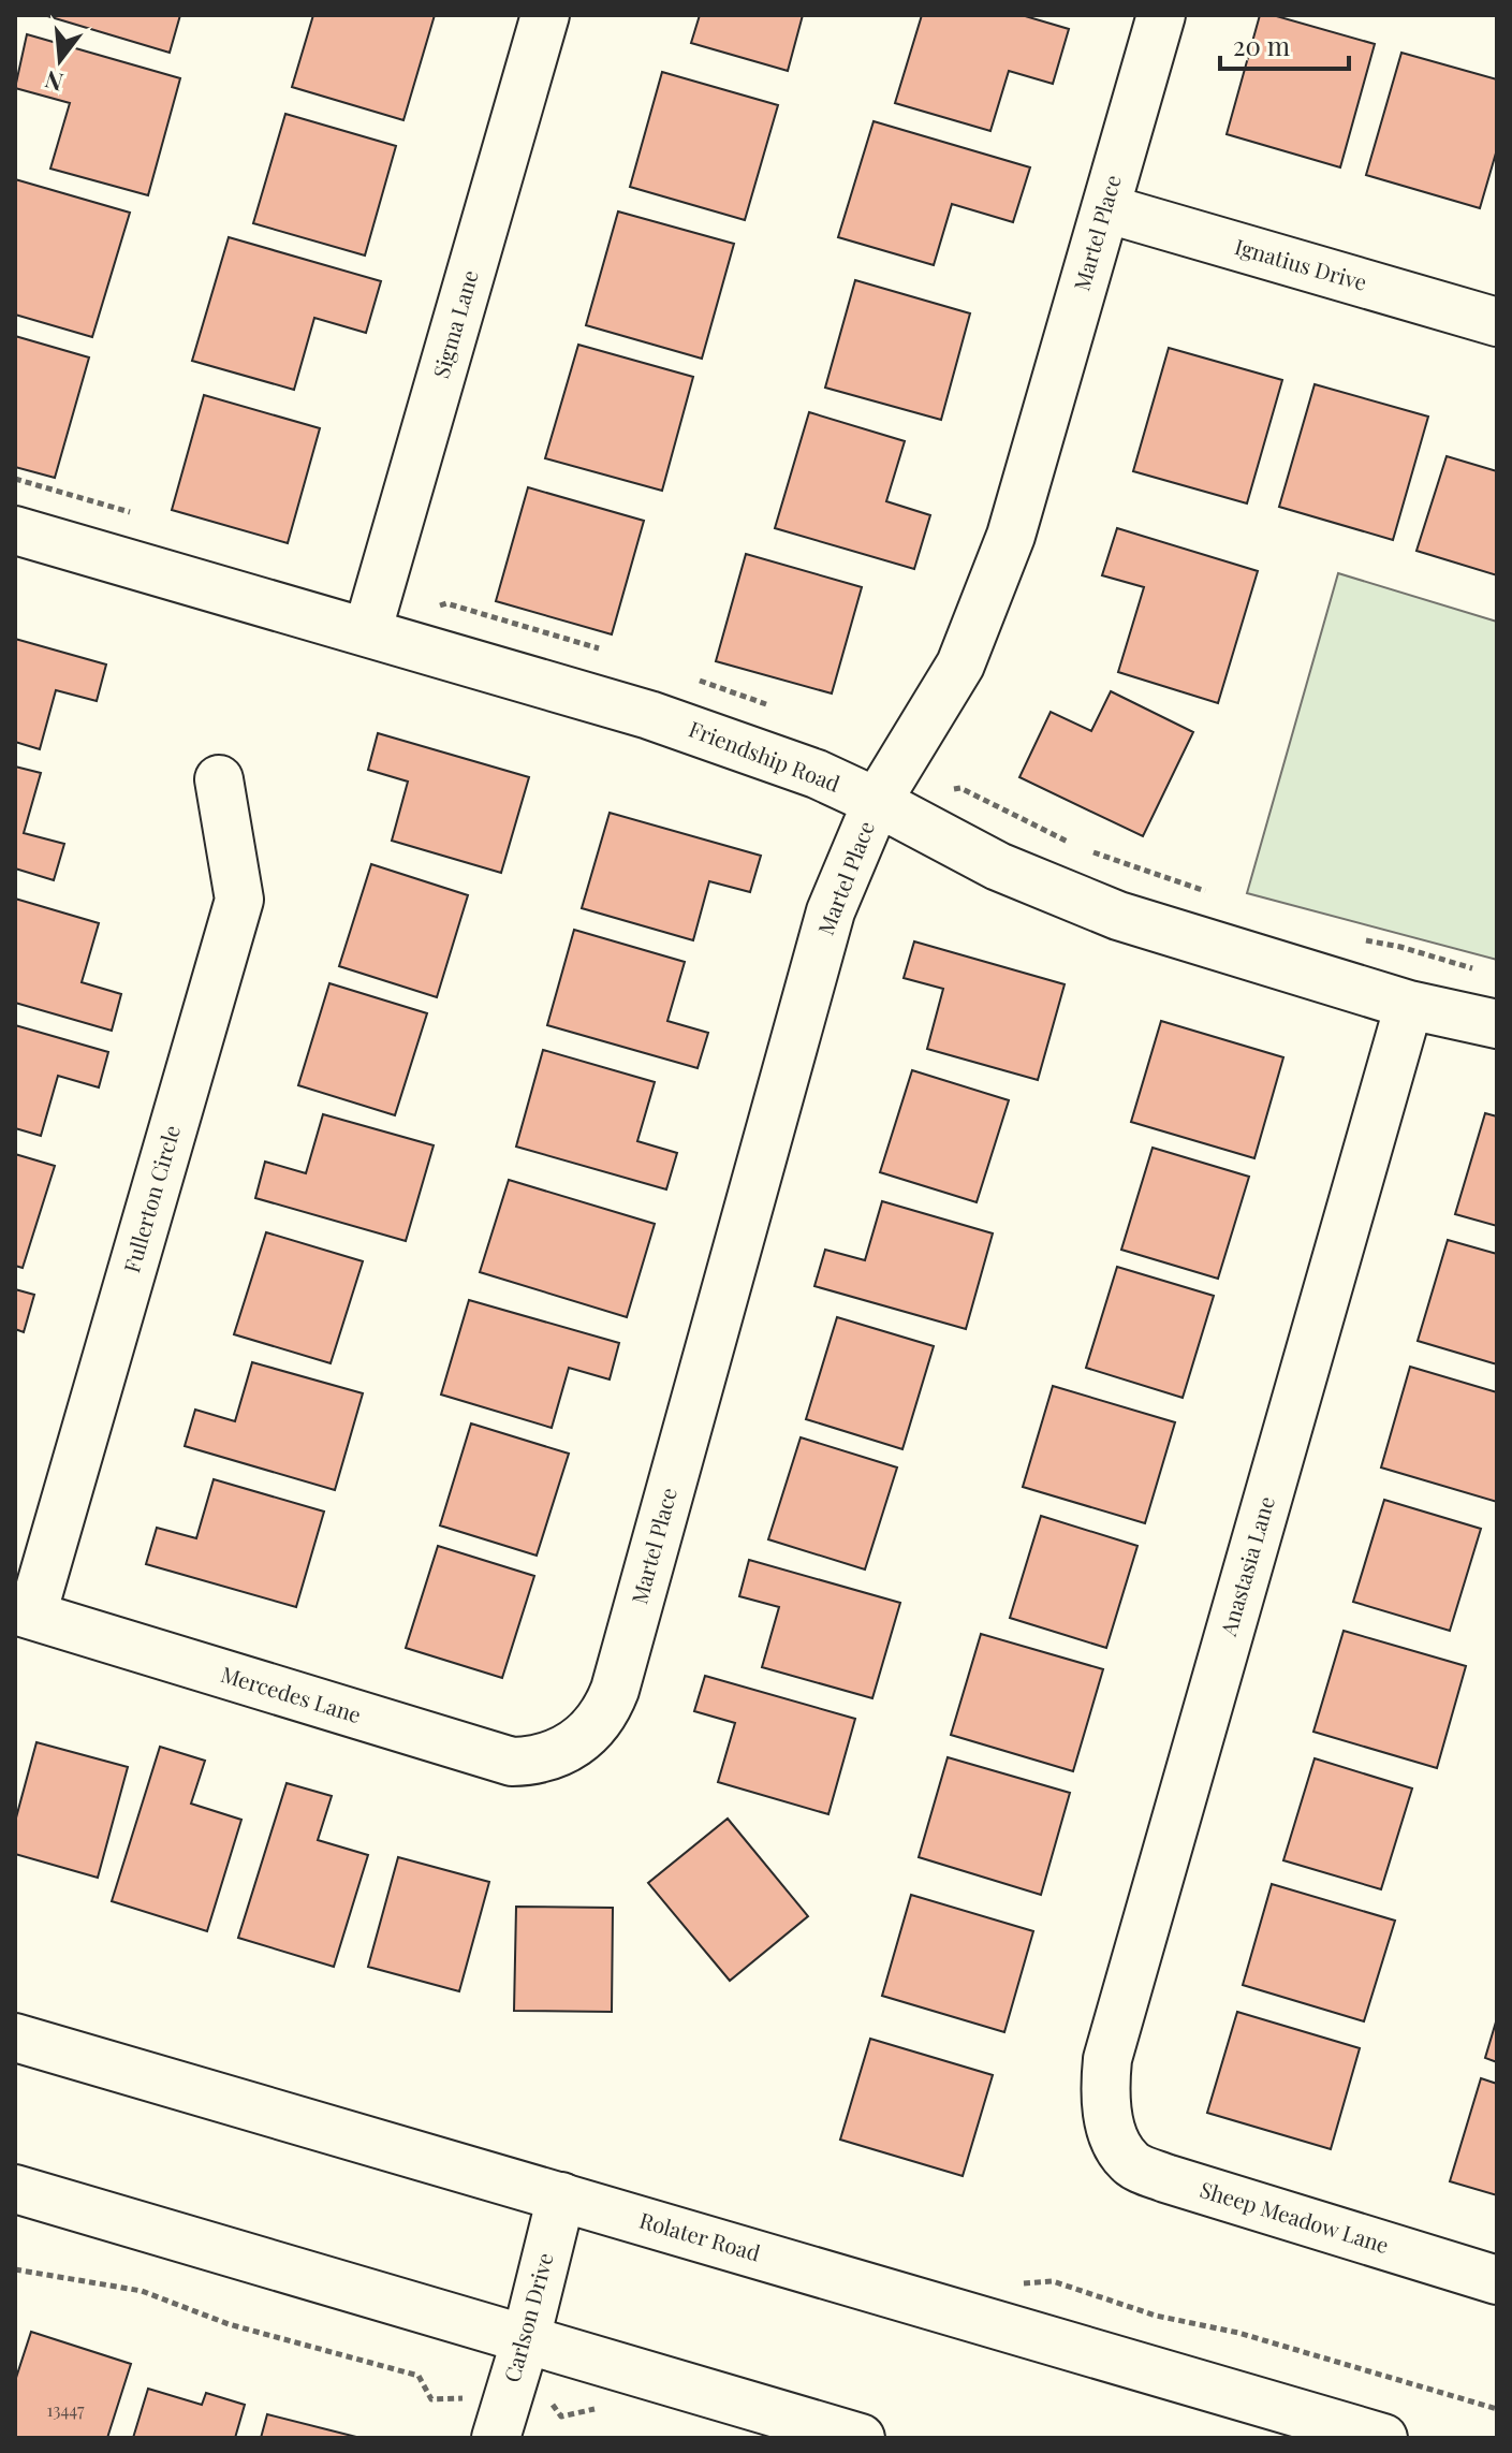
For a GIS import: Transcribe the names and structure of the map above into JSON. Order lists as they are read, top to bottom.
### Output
{
  "streets": {
    "street": [
      "Martel Place",
      "Ignatius Drive",
      "Sigma Lane",
      "Friendship Road",
      "Fullerton Circle",
      "Anastasia Lane",
      "Mercedes Lane",
      "Sheep Meadow Lane",
      "Rolater Road",
      "Carlson Drive"
    ]
  },
  "crossings": [
    ["Martel Place", "Ignatius Drive"],
    ["Martel Place", "Friendship Road"],
    ["Martel Place", "Mercedes Lane"],
    ["Sigma Lane", "Friendship Road"],
    ["Friendship Road", "Anastasia Lane"],
    ["Fullerton Circle", "Mercedes Lane"],
    ["Anastasia Lane", "Sheep Meadow Lane"],
    ["Rolater Road", "Carlson Drive"]
  ],
  "house_numbers": ["13447"],
  "scale_bar": "20 m",
  "north": "bottom"
}
